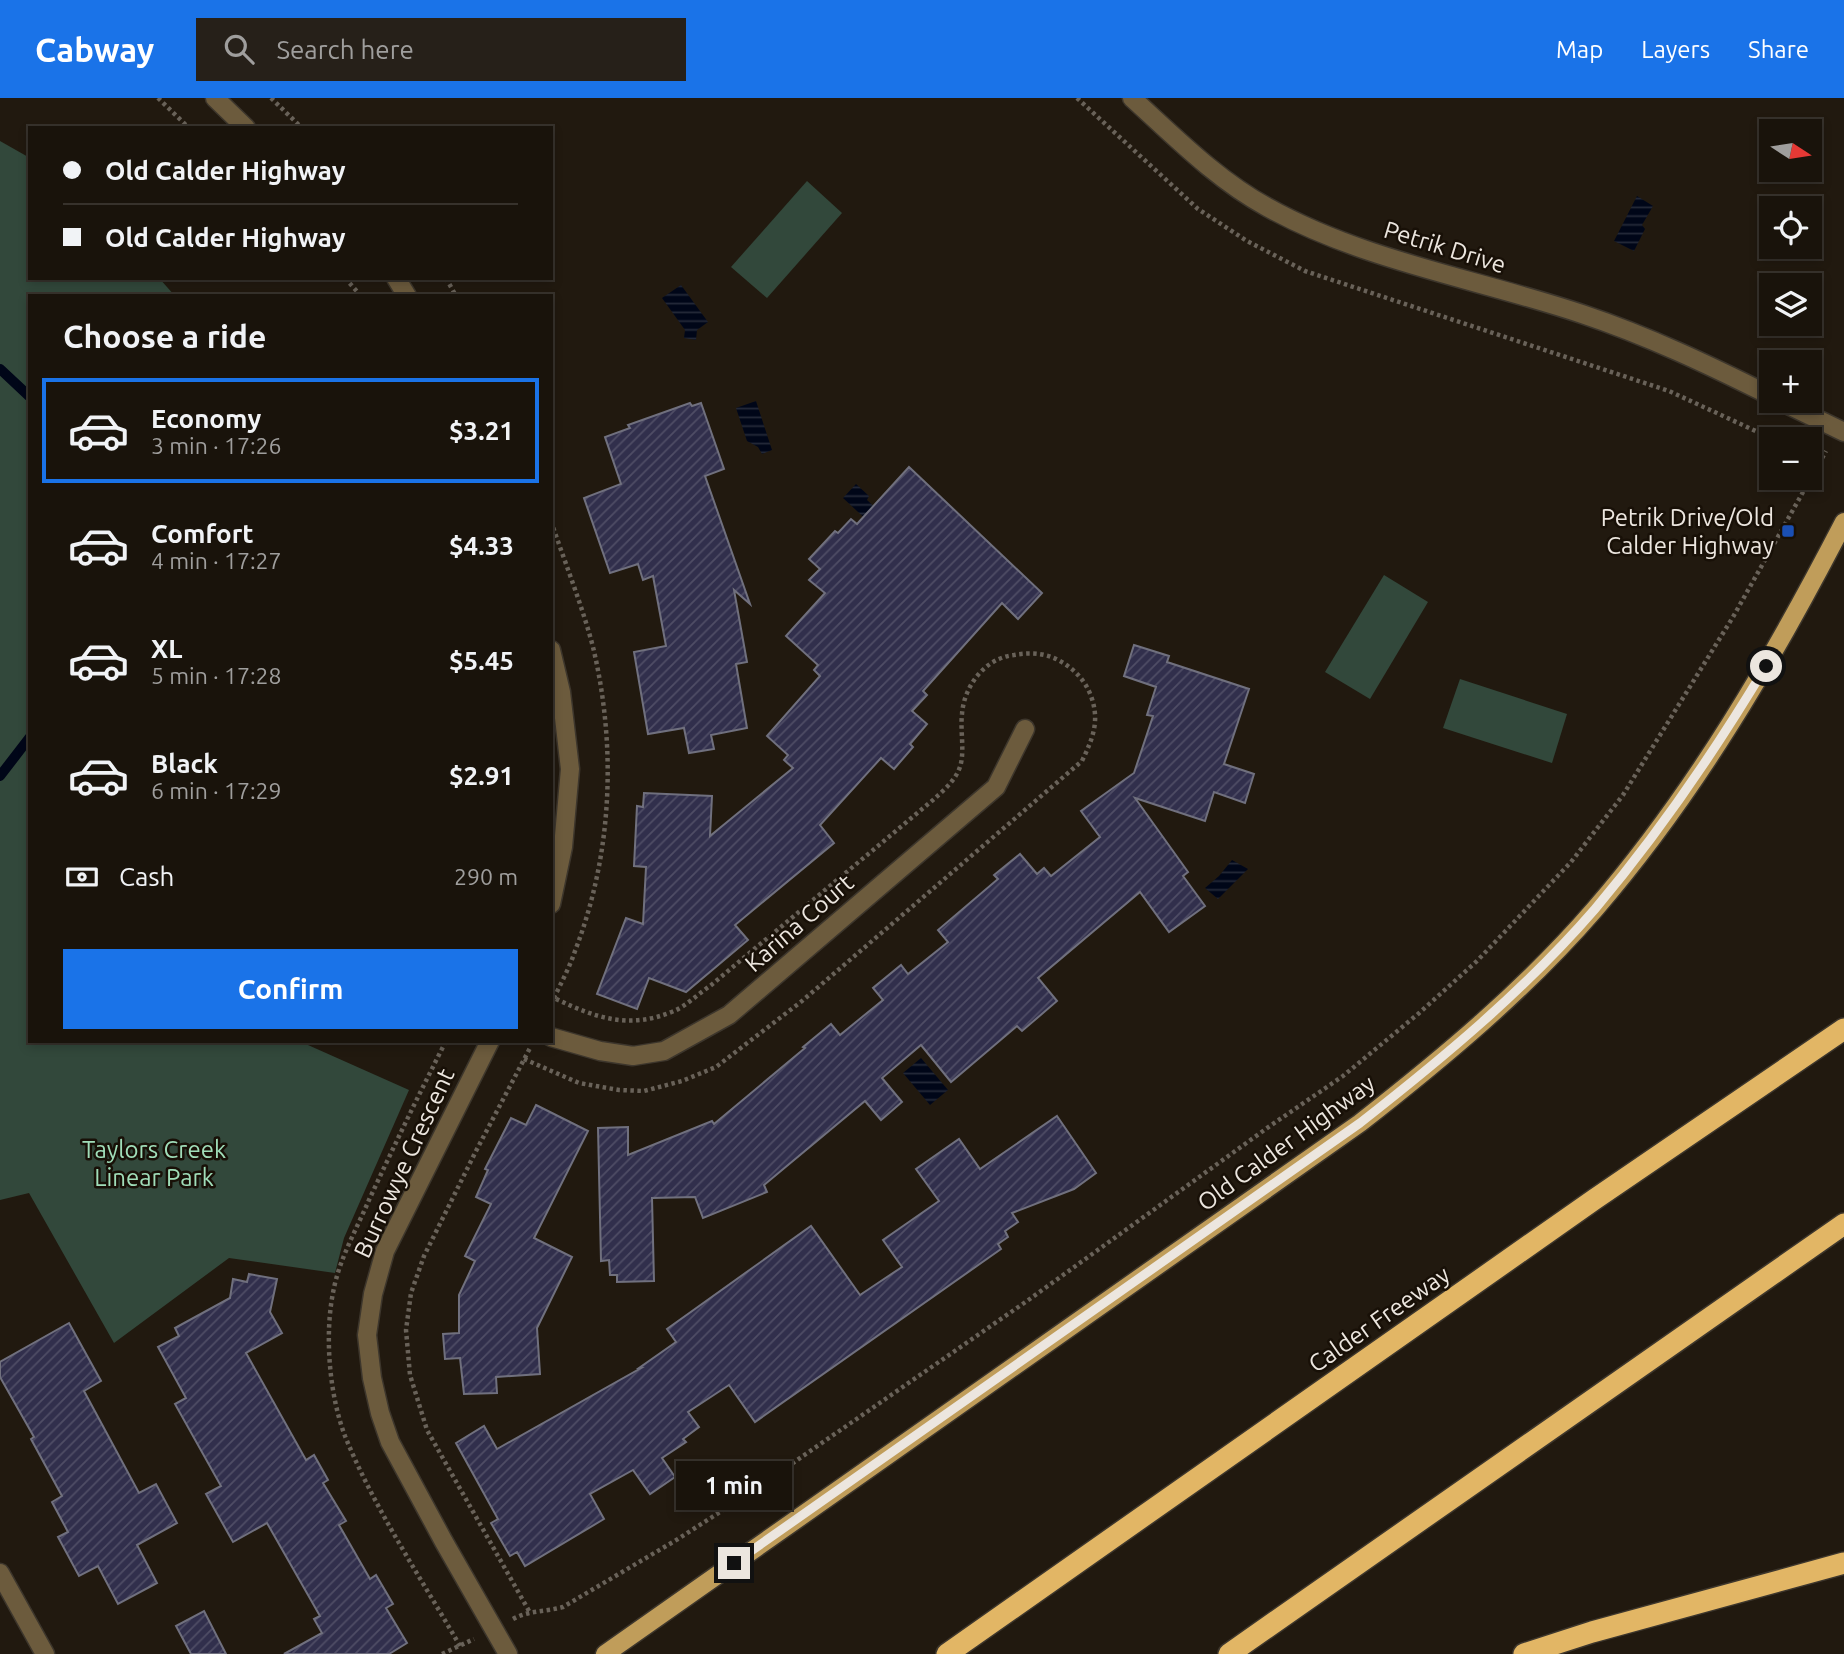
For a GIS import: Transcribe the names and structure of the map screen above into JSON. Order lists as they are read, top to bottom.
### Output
{
  "streets": {
    "highway": ["Calder Freeway"],
    "main road": ["Old Calder Highway"],
    "street": ["Petrik Drive", "Karina Court", "Burrowye Crescent"]
  },
  "parks": ["Taylors Creek Linear Park"],
  "places": {
    "transit": ["Petrik Drive/Old Calder Highway"]
  },
  "north": "right",
  "page": {
    "header": "Cabway",
    "search": "Search here",
    "nav": ["Map", "Layers", "Share"],
    "map_buttons": ["+", "−"],
    "banner": ["Old Calder Highway", "Old Calder Highway"],
    "heading": "Choose a ride",
    "list": [
      {
        "name": "Economy",
        "note": "3 min · 17:26",
        "value": "$3.21"
      },
      {
        "name": "Comfort",
        "note": "4 min · 17:27",
        "value": "$4.33"
      },
      {
        "name": "XL",
        "note": "5 min · 17:28",
        "value": "$5.45"
      },
      {
        "name": "Black",
        "note": "6 min · 17:29",
        "value": "$2.91"
      }
    ],
    "pay": ["Cash", "290 m"],
    "buttons": "Confirm",
    "bubble": "1 min"
  }
}
